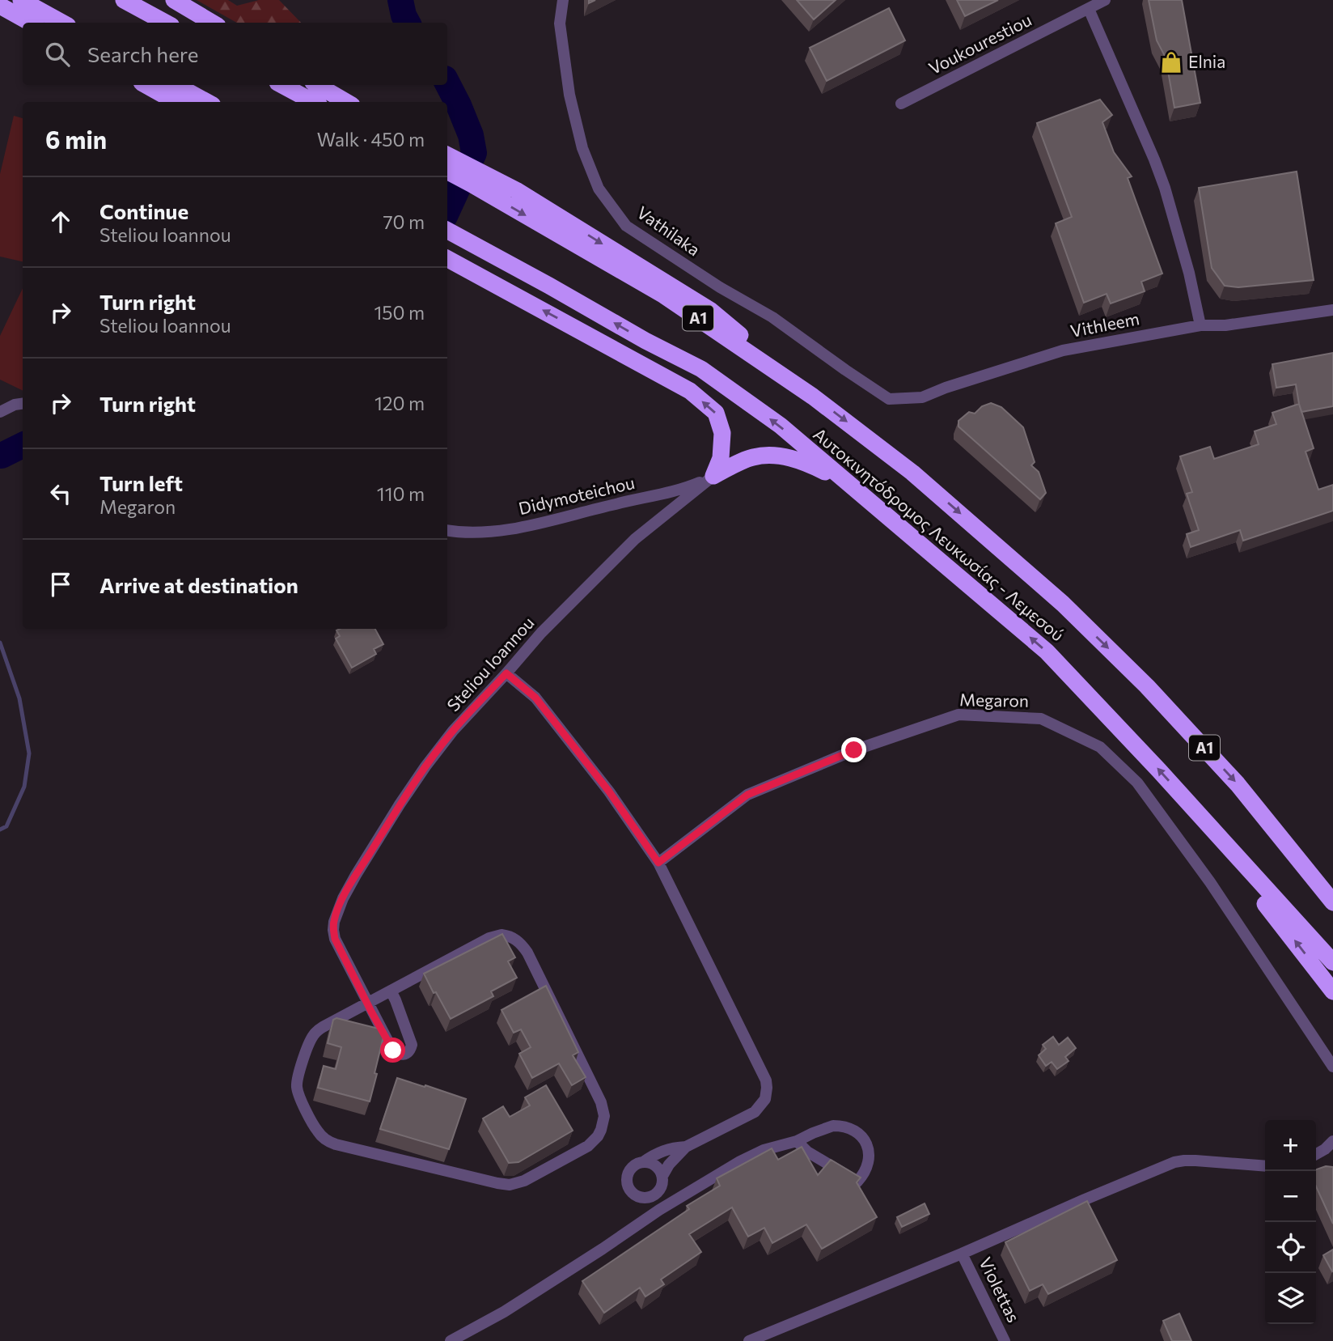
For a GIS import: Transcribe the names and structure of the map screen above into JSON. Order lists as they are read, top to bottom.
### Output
{
  "streets": {
    "highway": ["A1", "Αυτοκινητόδρομος Λευκωσίας - Λεμεσού"],
    "street": [
      "Voukourestiou",
      "Vathilaka",
      "Vithleem",
      "Didymoteichou",
      "Steliou Ioannou",
      "Megaron",
      "Violettas"
    ]
  },
  "crossings": [
    ["Vathilaka", "Vithleem"],
    ["Didymoteichou", "Steliou Ioannou"]
  ],
  "places": {
    "shop": ["Elnia"]
  },
  "page": {
    "search": "Search here",
    "heading": ["6 min", "Walk · 450 m"],
    "list": [
      ["Continue", "Steliou Ioannou", "70 m"],
      ["Turn right", "Steliou Ioannou", "150 m"],
      ["Turn right", "120 m"],
      ["Turn left", "Megaron", "110 m"],
      "Arrive at destination"
    ],
    "map_buttons": ["+", "−"]
  }
}
